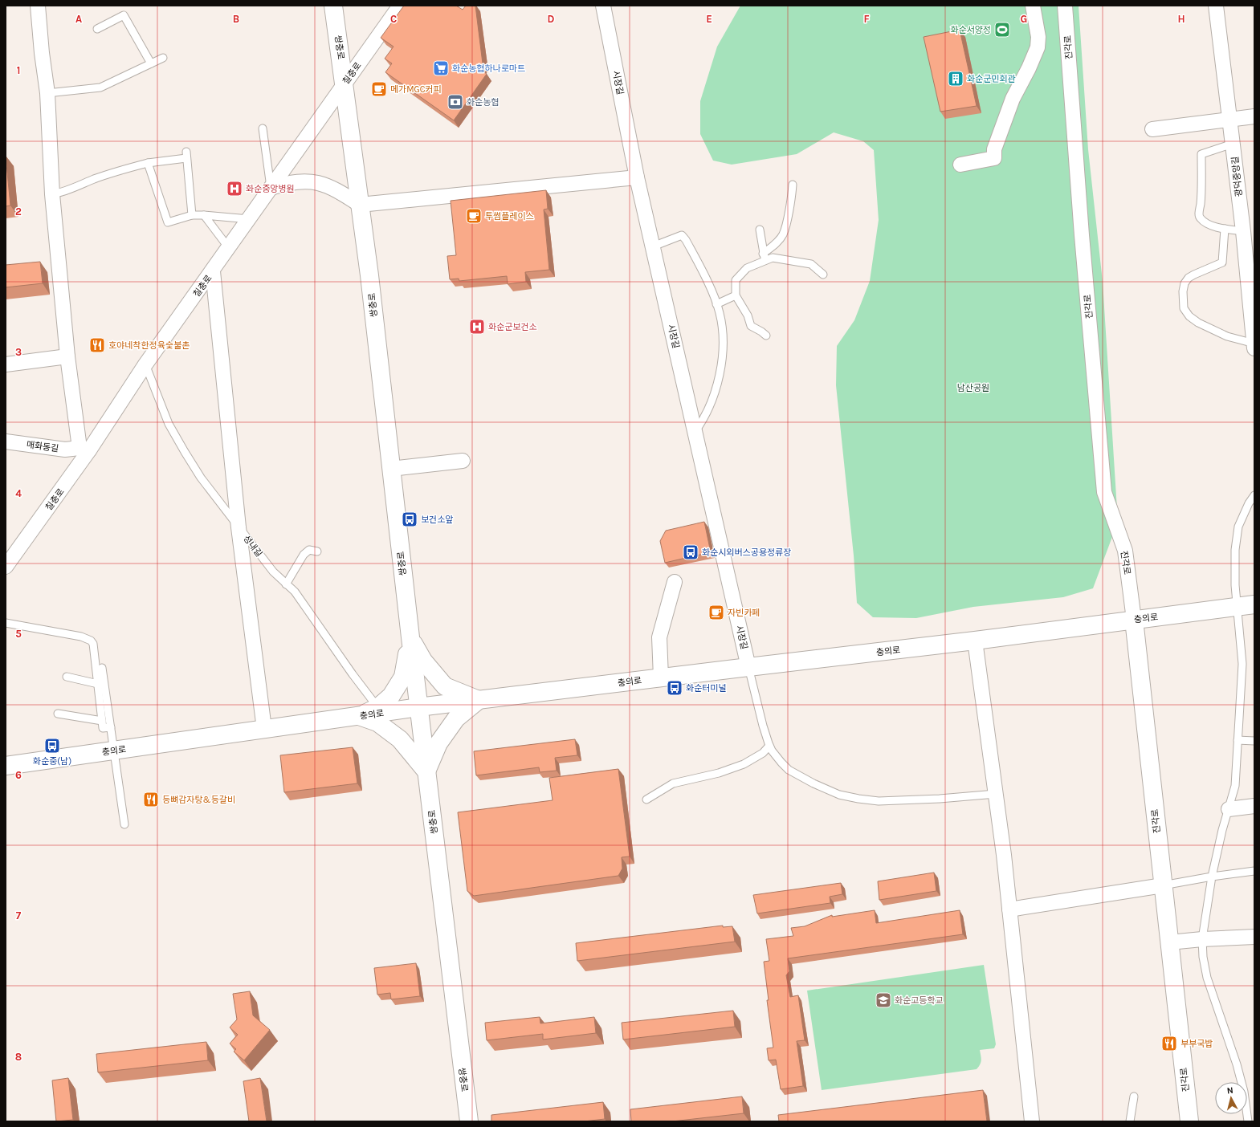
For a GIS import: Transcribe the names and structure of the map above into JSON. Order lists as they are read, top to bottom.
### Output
{
  "streets": {
    "street": [
      "쌍충로",
      "진각로",
      "칠충로",
      "시장길",
      "광덕중앙길",
      "매화동길",
      "충의로"
    ],
    "lane": ["성내길"]
  },
  "crossings": [
    ["쌍충로", "칠충로"],
    ["쌍충로", "충의로"],
    ["진각로", "충의로"],
    ["칠충로", "매화동길"],
    ["칠충로", "성내길"],
    ["시장길", "충의로"],
    ["성내길", "충의로"]
  ],
  "parks": ["남산공원"],
  "places": {
    "sports": ["화순서양정"],
    "supermarket": ["화순농협하나로마트"],
    "building": ["화순군민회관"],
    "cafe": ["메가MGC커피", "투썸플레이스", "자빈카페"],
    "bank": ["화순농협"],
    "hospital": ["화순중앙병원", "화순군보건소"],
    "restaurant": ["호야네착한정육숯불촌", "등뼈감자탕&등갈비", "부부국밥"],
    "bus stop": [
      "보건소앞",
      "화순시외버스공용정류장",
      "화순터미널",
      "화순중(남)"
    ],
    "school or university": ["화순고등학교"]
  },
  "north": "top",
  "grid": {
    "columns": [
      "A",
      "B",
      "C",
      "D",
      "E",
      "F",
      "G",
      "H"
    ],
    "rows": [
      "1",
      "2",
      "3",
      "4",
      "5",
      "6",
      "7",
      "8"
    ]
  }
}
